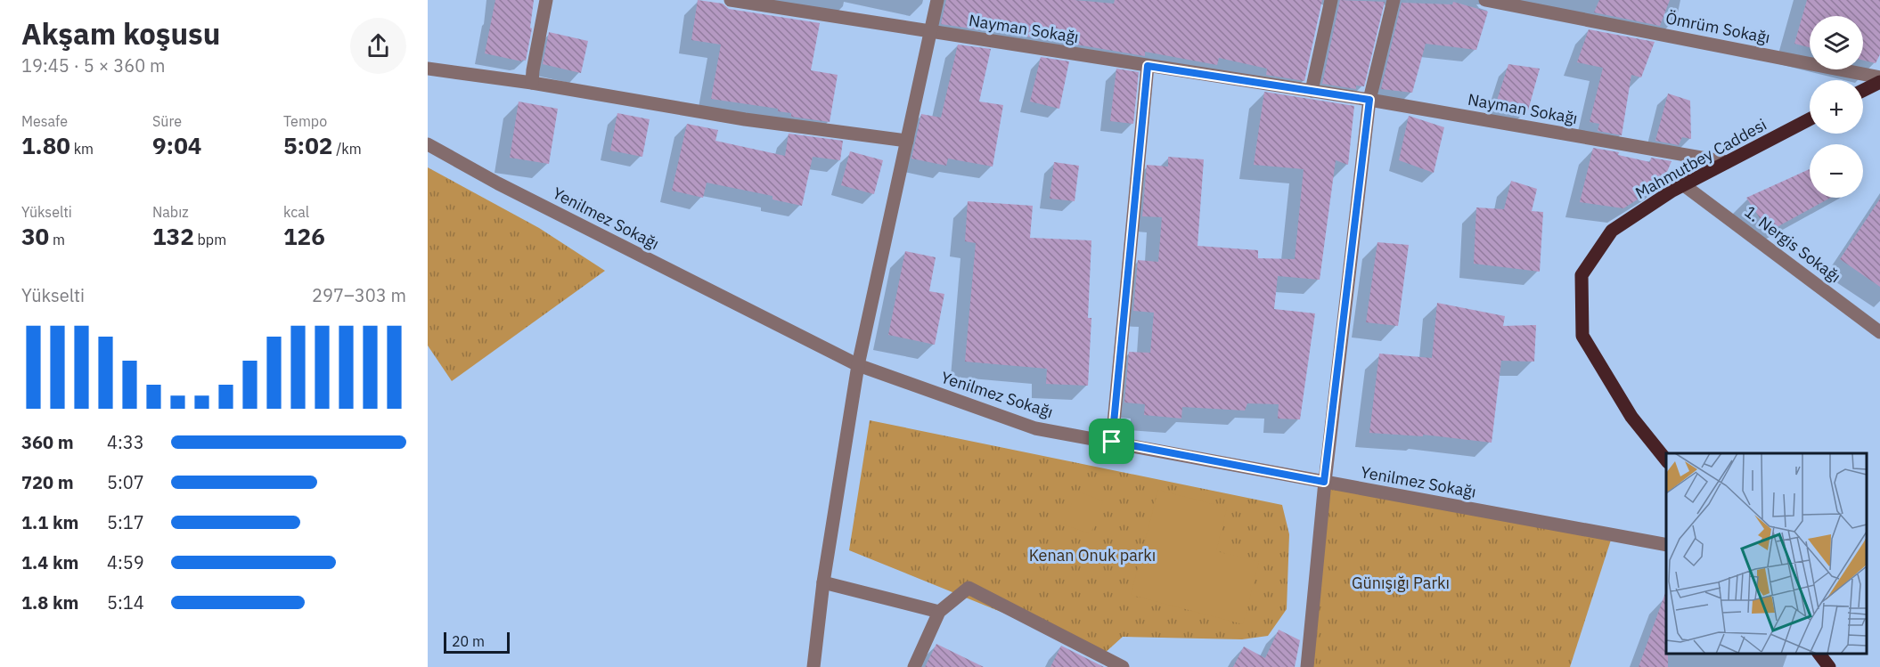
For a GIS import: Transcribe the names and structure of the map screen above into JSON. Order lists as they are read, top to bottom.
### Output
{
  "streets": {
    "main road": ["Mahmutbey Caddesi"],
    "street": [
      "Ömrüm Sokağı",
      "Nayman Sokağı",
      "Yenilmez Sokağı",
      "1. Nergis Sokağı"
    ]
  },
  "crossings": [
    ["Nayman Sokağı", "Mahmutbey Caddesi"],
    ["Mahmutbey Caddesi", "1. Nergis Sokağı"]
  ],
  "parks": ["Kenan Onuk parkı", "Günışığı Parkı"],
  "scale_bar": "20 m",
  "page": {
    "heading": ["Akşam koşusu", "19:45 · 5 × 360 m"],
    "map_buttons": ["+", "−"],
    "stats": [
      ["Mesafe", "1.80 km"],
      ["Süre", "9:04"],
      ["Tempo", "5:02 /km"],
      ["Yükselti", "30 m"],
      ["Nabız", "132 bpm"],
      ["kcal", "126"]
    ],
    "chart": ["Yükselti", "297–303 m"],
    "list": [
      {
        "name": "360 m",
        "note": "4:33"
      },
      {
        "name": "720 m",
        "note": "5:07"
      },
      {
        "name": "1.1 km",
        "note": "5:17"
      },
      {
        "name": "1.4 km",
        "note": "4:59"
      },
      {
        "name": "1.8 km",
        "note": "5:14"
      }
    ],
    "scale": "20 m"
  }
}
